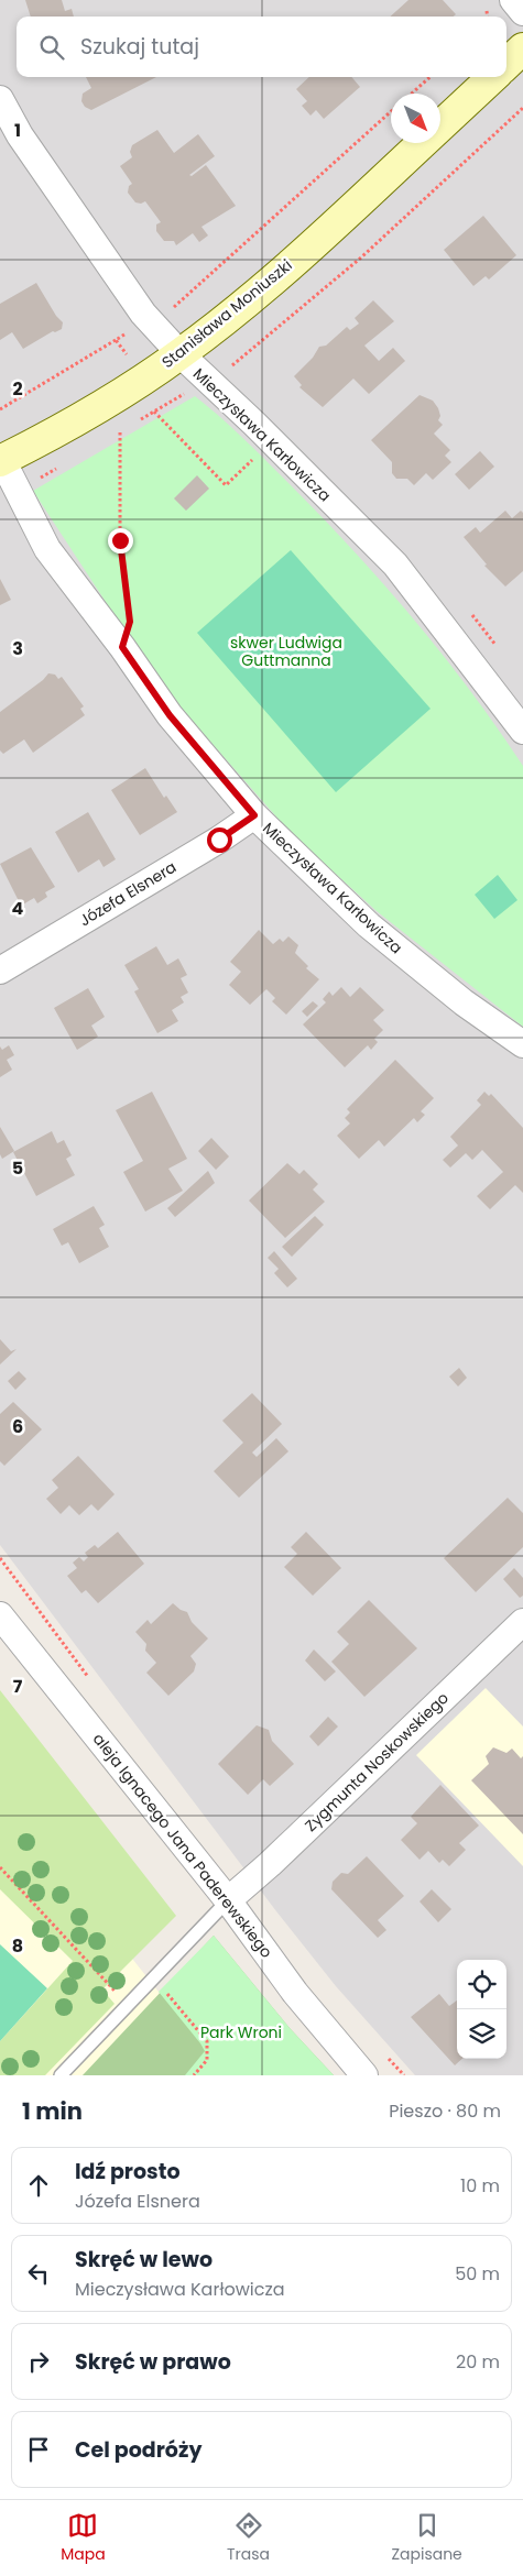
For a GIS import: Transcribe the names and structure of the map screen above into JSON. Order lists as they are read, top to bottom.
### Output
{
  "streets": {
    "street": [
      "Stanisława Moniuszki",
      "Mieczysława Karłowicza",
      "Józefa Elsnera",
      "Zygmunta Noskowskiego",
      "aleja Ignacego Jana Paderewskiego"
    ]
  },
  "crossings": [
    ["Stanisława Moniuszki", "Mieczysława Karłowicza"],
    ["Mieczysława Karłowicza", "Józefa Elsnera"],
    ["Zygmunta Noskowskiego", "aleja Ignacego Jana Paderewskiego"]
  ],
  "parks": ["skwer Ludwiga Guttmanna", "Park Wroni"],
  "north": "bottom right",
  "page": {
    "search": "Szukaj tutaj",
    "heading": ["1 min", "Pieszo · 80 m"],
    "list": [
      ["Idź prosto", "Józefa Elsnera", "10 m"],
      ["Skręć w lewo", "Mieczysława Karłowicza", "50 m"],
      ["Skręć w prawo", "20 m"],
      "Cel podróży"
    ],
    "nav": ["Mapa", "Trasa", "Zapisane"]
  },
  "grid": {
    "rows": [
      "1",
      "2",
      "3",
      "4",
      "5",
      "6",
      "7",
      "8"
    ]
  }
}
